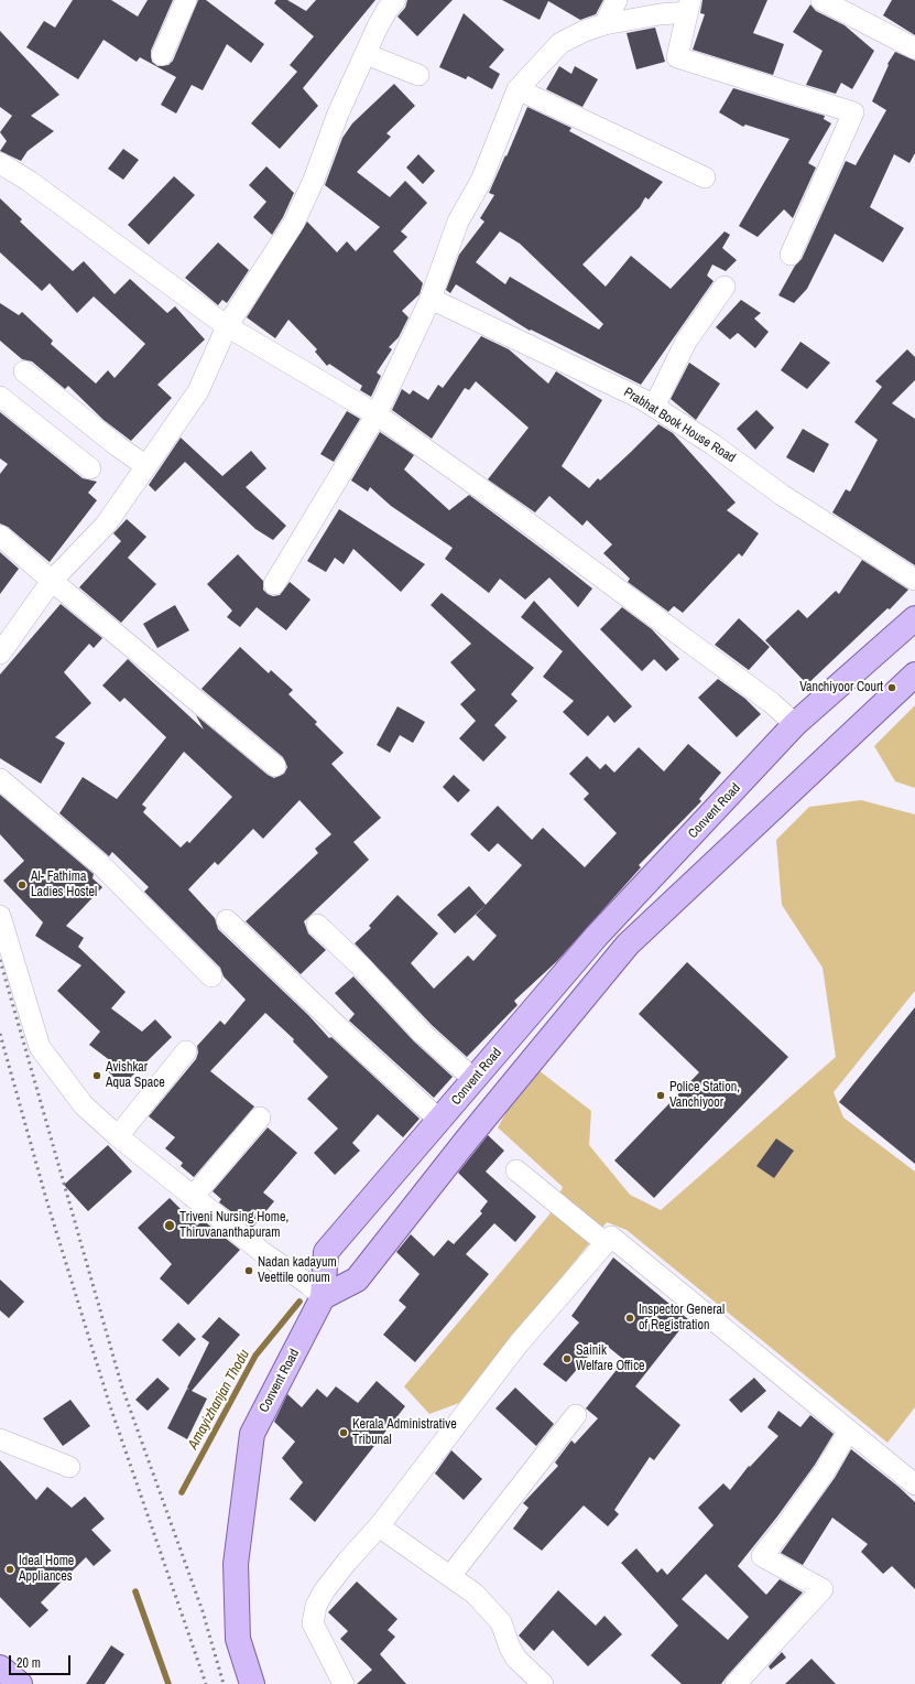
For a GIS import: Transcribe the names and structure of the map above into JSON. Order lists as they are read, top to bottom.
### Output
{
  "streets": {
    "main road": ["Convent Road"],
    "street": ["Prabhat Book House Road"]
  },
  "water": ["Amayizhanjan Thodu"],
  "places": [
    "Vanchiyoor Court",
    "Al- Fathima Ladies Hostel",
    "Avishkar Aqua Space",
    "Police Station, Vanchiyoor",
    "Triveni Nursing Home, Thiruvananthapuram",
    "Nadan kadayum Veettile oonum",
    "Inspector General of Registration",
    "Sainik Welfare Office",
    "Kerala Administrative Tribunal",
    "Ideal Home Appliances"
  ],
  "scale_bar": "20 m"
}
